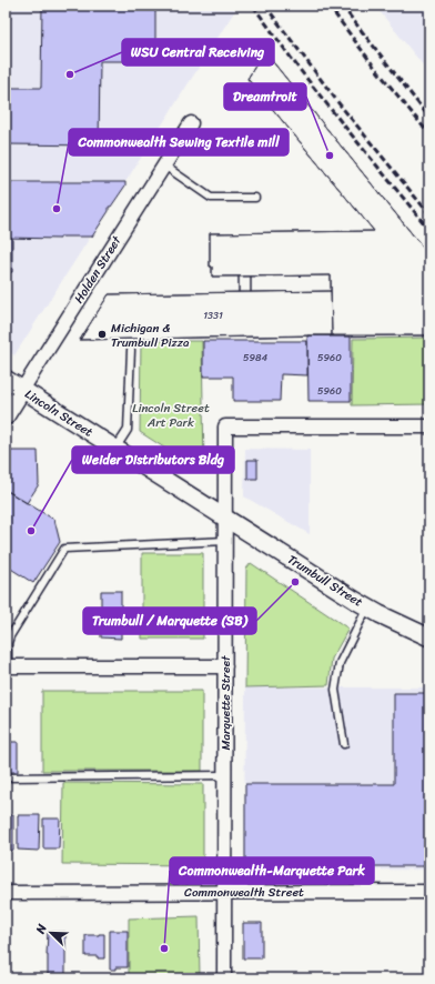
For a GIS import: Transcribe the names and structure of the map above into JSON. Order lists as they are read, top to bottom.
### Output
{
  "streets": {
    "street": [
      "Holden Street",
      "Lincoln Street",
      "Trumbull Street",
      "Marquette Street",
      "Commonwealth Street"
    ]
  },
  "crossings": [
    ["Holden Street", "Lincoln Street"],
    ["Lincoln Street", "Trumbull Street"],
    ["Lincoln Street", "Marquette Street"],
    ["Trumbull Street", "Marquette Street"],
    ["Marquette Street", "Commonwealth Street"]
  ],
  "parks": ["Lincoln Street Art Park"],
  "places": [
    "WSU Central Receiving",
    "Dreamtroit",
    "Commonwealth Sewing Textile mill",
    "Michigan & Trumbull Pizza",
    "Weider Distributors Bldg",
    "Trumbull / Marquette (SB)",
    "Commonwealth-Marquette Park"
  ],
  "house_numbers": [
    "1331",
    "5984",
    "5960",
    "5960"
  ],
  "north": "top left"
}
